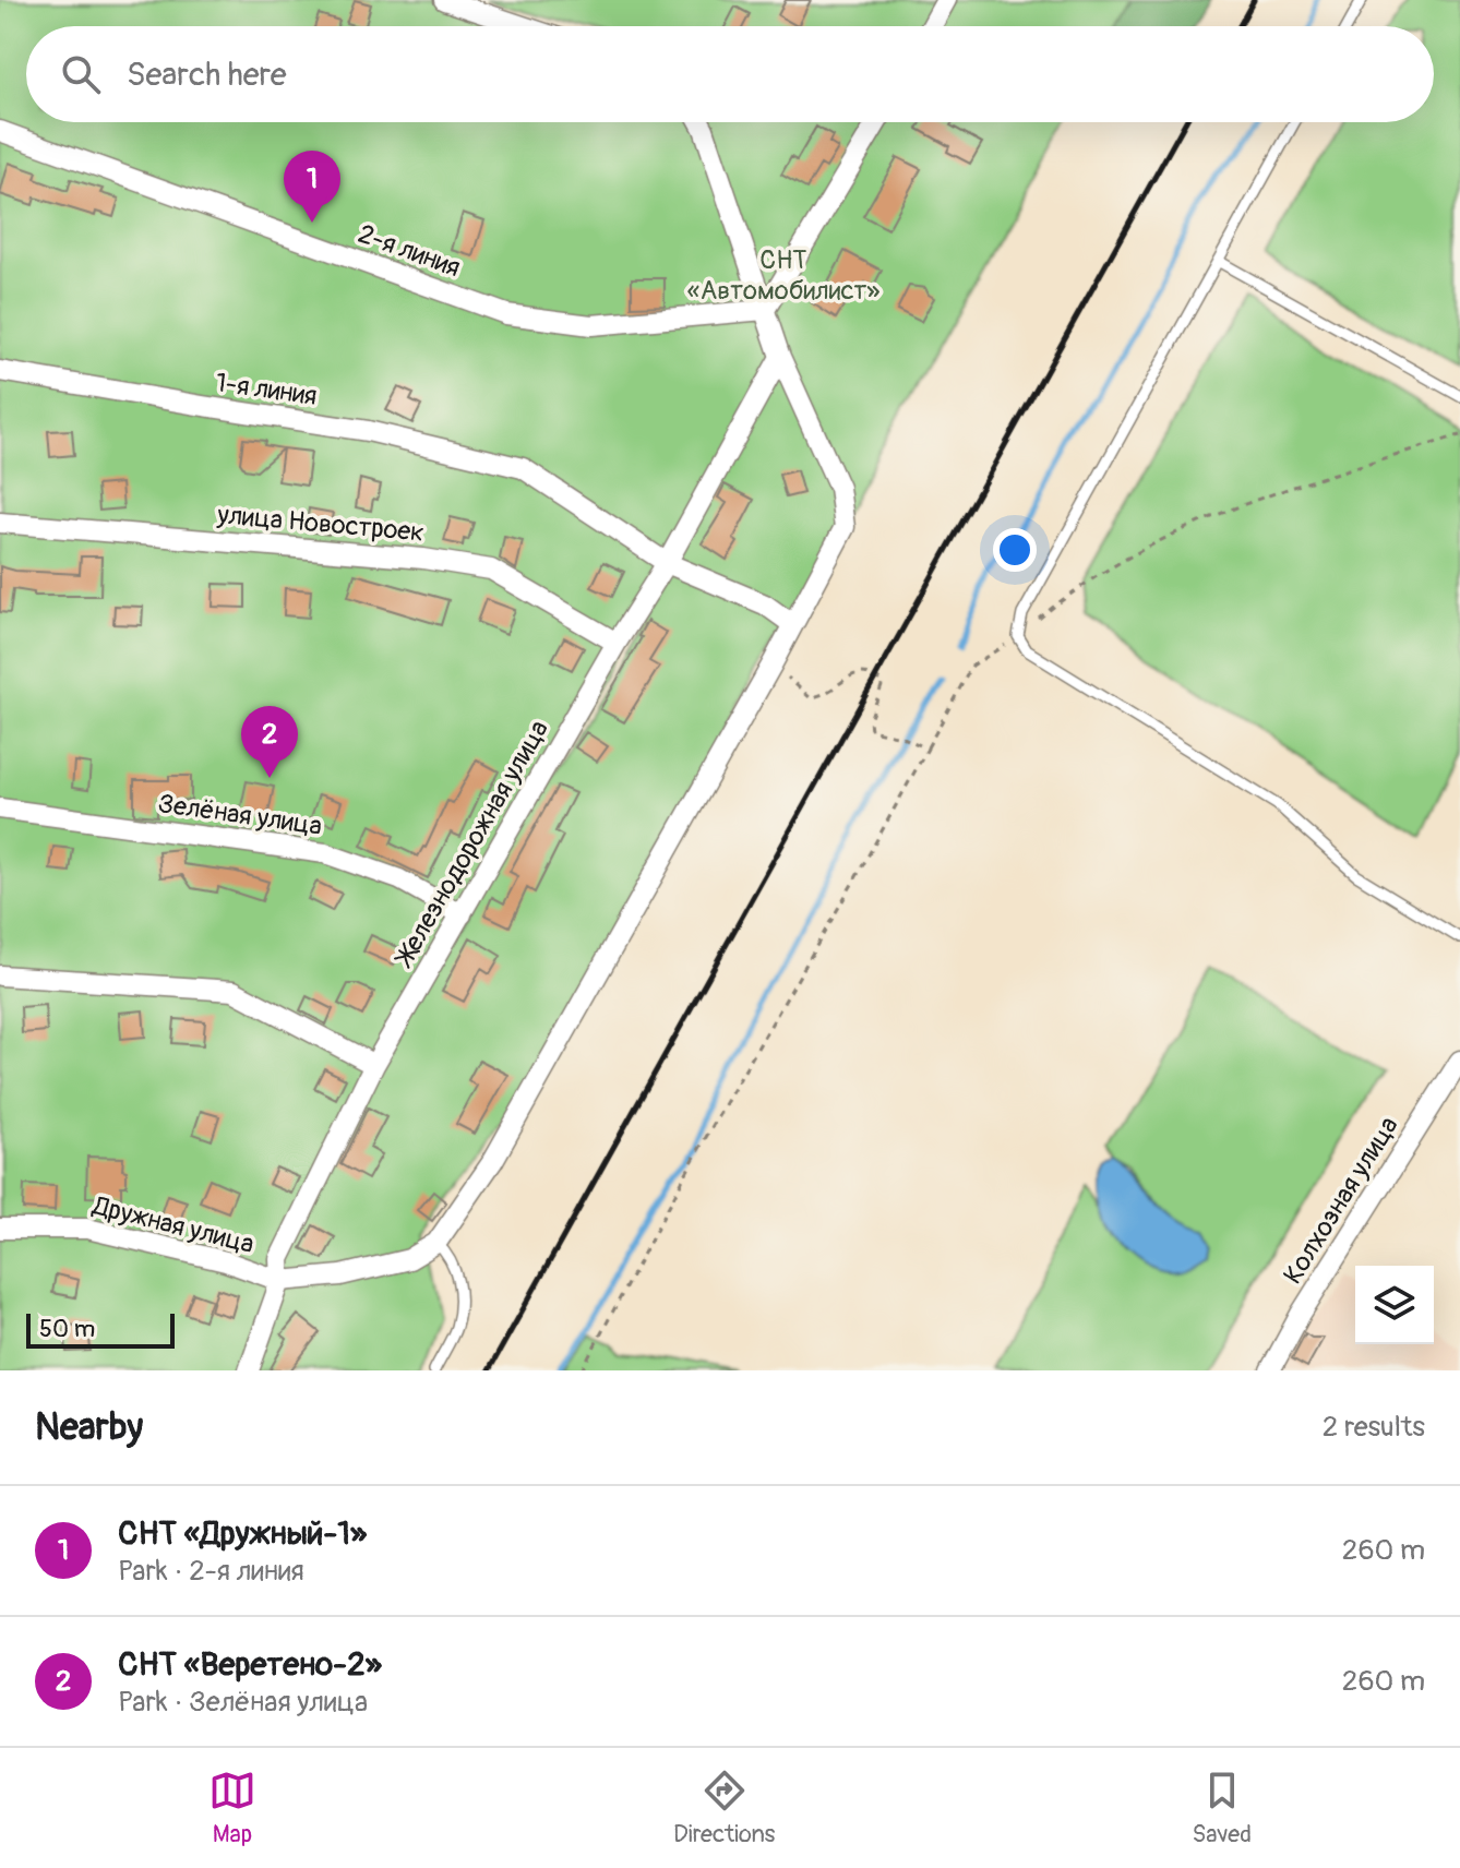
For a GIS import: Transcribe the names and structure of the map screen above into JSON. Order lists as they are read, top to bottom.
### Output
{
  "streets": {
    "street": [
      "2-я линия",
      "1-я линия",
      "улица Новостроек",
      "Зелёная улица",
      "Железнодорожная улица",
      "Колхозная улица",
      "Дружная улица"
    ]
  },
  "crossings": [
    ["1-я линия", "Железнодорожная улица"],
    ["улица Новостроек", "Железнодорожная улица"],
    ["Зелёная улица", "Железнодорожная улица"],
    ["Железнодорожная улица", "Дружная улица"]
  ],
  "parks": ["СНТ «Автомобилист»"],
  "scale_bar": "50 m",
  "page": {
    "search": "Search here",
    "pins": ["1", "2"],
    "scale": "50 m",
    "heading": ["Nearby", "2 results"],
    "list": [
      {
        "mark": "1",
        "name": "СНТ «Дружный-1»",
        "note": "Park · 2-я линия",
        "value": "260 m"
      },
      {
        "mark": "2",
        "name": "СНТ «Веретено-2»",
        "note": "Park · Зелёная улица",
        "value": "260 m"
      }
    ],
    "nav": ["Map", "Directions", "Saved"]
  }
}
